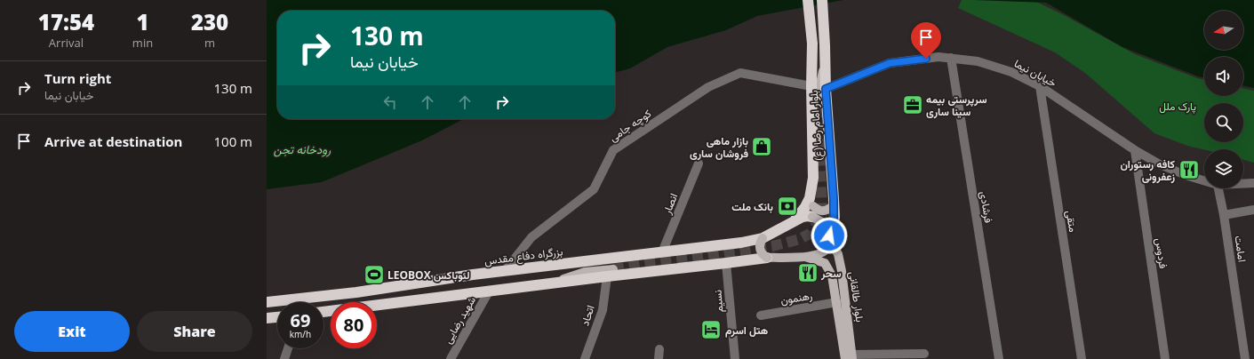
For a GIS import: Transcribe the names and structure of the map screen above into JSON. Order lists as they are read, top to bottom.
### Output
{
  "streets": {
    "highway": ["بلوار امام رضا (ع)", "بزرگراه دفاع مقدس"],
    "main road": ["بلوار طالقانی"],
    "street": [
      "خیابان نیما",
      "کوچه جامی",
      "انصار",
      "فرشادی",
      "متقی",
      "امامت",
      "فردوس",
      "رهنمون",
      "نسیم",
      "اتحاد",
      "شهید رضایی"
    ]
  },
  "crossings": [
    ["خیابان نیما", "بلوار امام رضا (ع)"],
    ["خیابان نیما", "فرشادی"],
    ["خیابان نیما", "متقی"],
    ["خیابان نیما", "فردوس"],
    ["کوچه جامی", "بلوار امام رضا (ع)"],
    ["کوچه جامی", "بزرگراه دفاع مقدس"],
    ["بلوار امام رضا (ع)", "بلوار طالقانی"],
    ["انصار", "بزرگراه دفاع مقدس"],
    ["بلوار طالقانی", "رهنمون"]
  ],
  "water": ["رودخانه تجن"],
  "parks": ["پارک ملل"],
  "places": {
    "office": ["سرپرستی بیمه سینا ساری"],
    "shop": ["بازار ماهی فروشان ساری"],
    "restaurant": ["کافه رستوران زعفرونی", "سحر"],
    "bank": ["بانک ملت"],
    "sports": ["LEOBOX لئوباکس"],
    "hotel": ["هتل اسرم"]
  },
  "north": "left",
  "page": {
    "eta": [
      "17:54",
      "Arrival",
      "1",
      "min",
      "230",
      "m"
    ],
    "turn": ["130 m", "خیابان نیما"],
    "list": [
      {
        "name": "Turn right",
        "note": "خیابان نیما",
        "value": "130 m"
      },
      {
        "name": "Arrive at destination",
        "value": "100 m"
      }
    ],
    "speed": "69 km/h",
    "limit": "80",
    "buttons": ["Exit", "Share"]
  }
}
